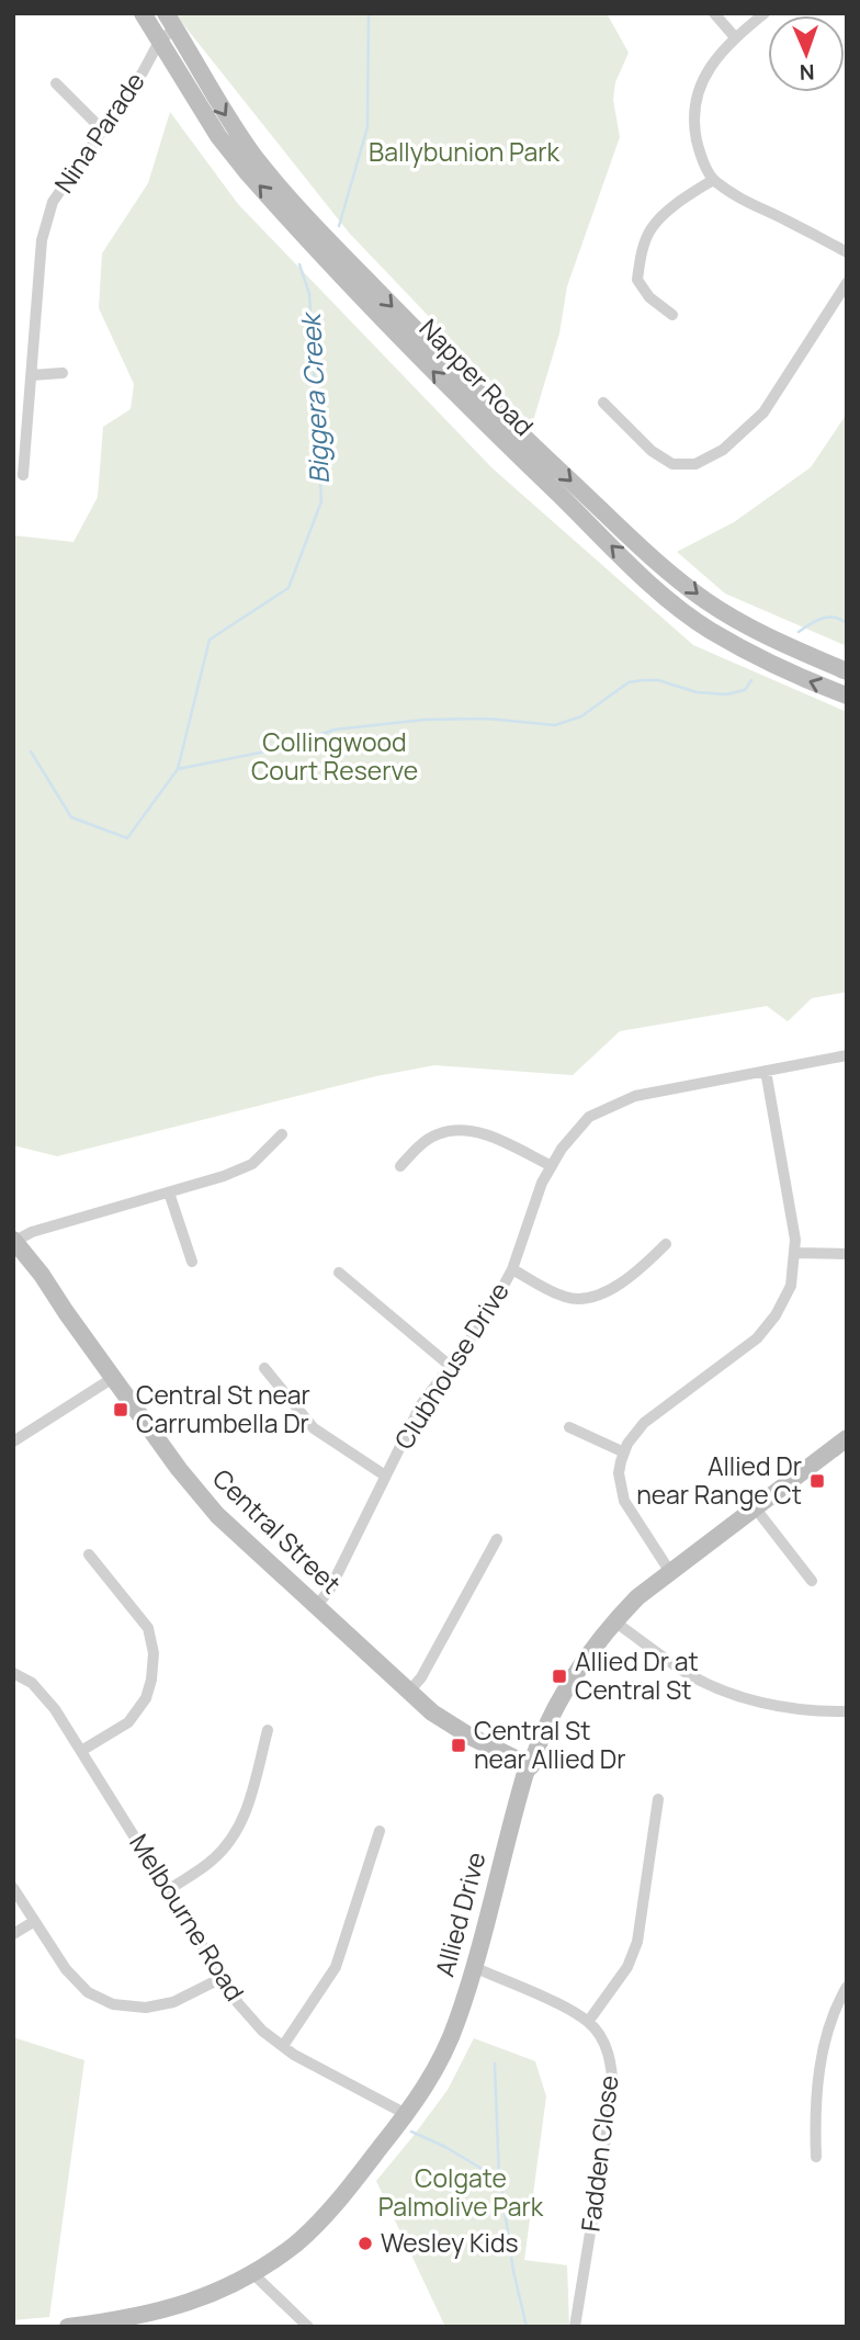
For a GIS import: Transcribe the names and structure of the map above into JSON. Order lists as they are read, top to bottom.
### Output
{
  "streets": {
    "street": [
      "Nina Parade",
      "Napper Road",
      "Clubhouse Drive",
      "Central Street",
      "Allied Drive",
      "Melbourne Road",
      "Fadden Close"
    ]
  },
  "crossings": [
    ["Nina Parade", "Napper Road"],
    ["Clubhouse Drive", "Central Street"],
    ["Central Street", "Allied Drive"],
    ["Allied Drive", "Melbourne Road"],
    ["Allied Drive", "Fadden Close"]
  ],
  "water": ["Biggera Creek"],
  "parks": ["Ballybunion Park", "Collingwood Court Reserve", "Colgate Palmolive Park"],
  "places": {
    "transit": [
      "Central St near Carrumbella Dr",
      "Allied Dr near Range Ct",
      "Allied Dr at Central St",
      "Central St near Allied Dr"
    ],
    "other": ["Wesley Kids"]
  },
  "north": "bottom"
}
